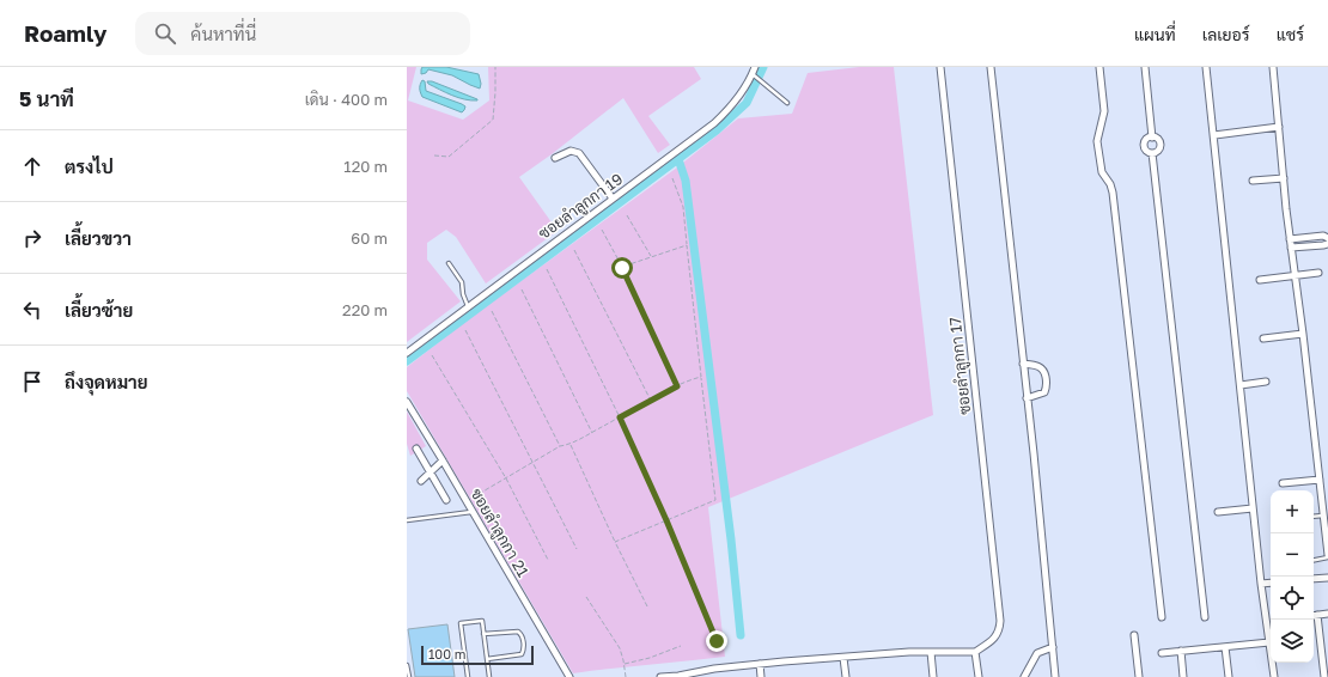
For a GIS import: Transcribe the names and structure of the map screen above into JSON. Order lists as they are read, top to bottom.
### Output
{
  "streets": {
    "street": ["ซอยลำลูกกา 19", "ซอยลำลูกกา 17", "ซอยลำลูกกา 21"]
  },
  "scale_bar": "100 m",
  "page": {
    "header": "Roamly",
    "search": "ค้นหาที่นี่",
    "nav": ["แผนที่", "เลเยอร์", "แชร์"],
    "heading": ["5 นาที", "เดิน · 400 m"],
    "list": [
      ["ตรงไป", "120 m"],
      ["เลี้ยวขวา", "60 m"],
      ["เลี้ยวซ้าย", "220 m"],
      "ถึงจุดหมาย"
    ],
    "map_buttons": ["+", "−"],
    "scale": "100 m"
  }
}
